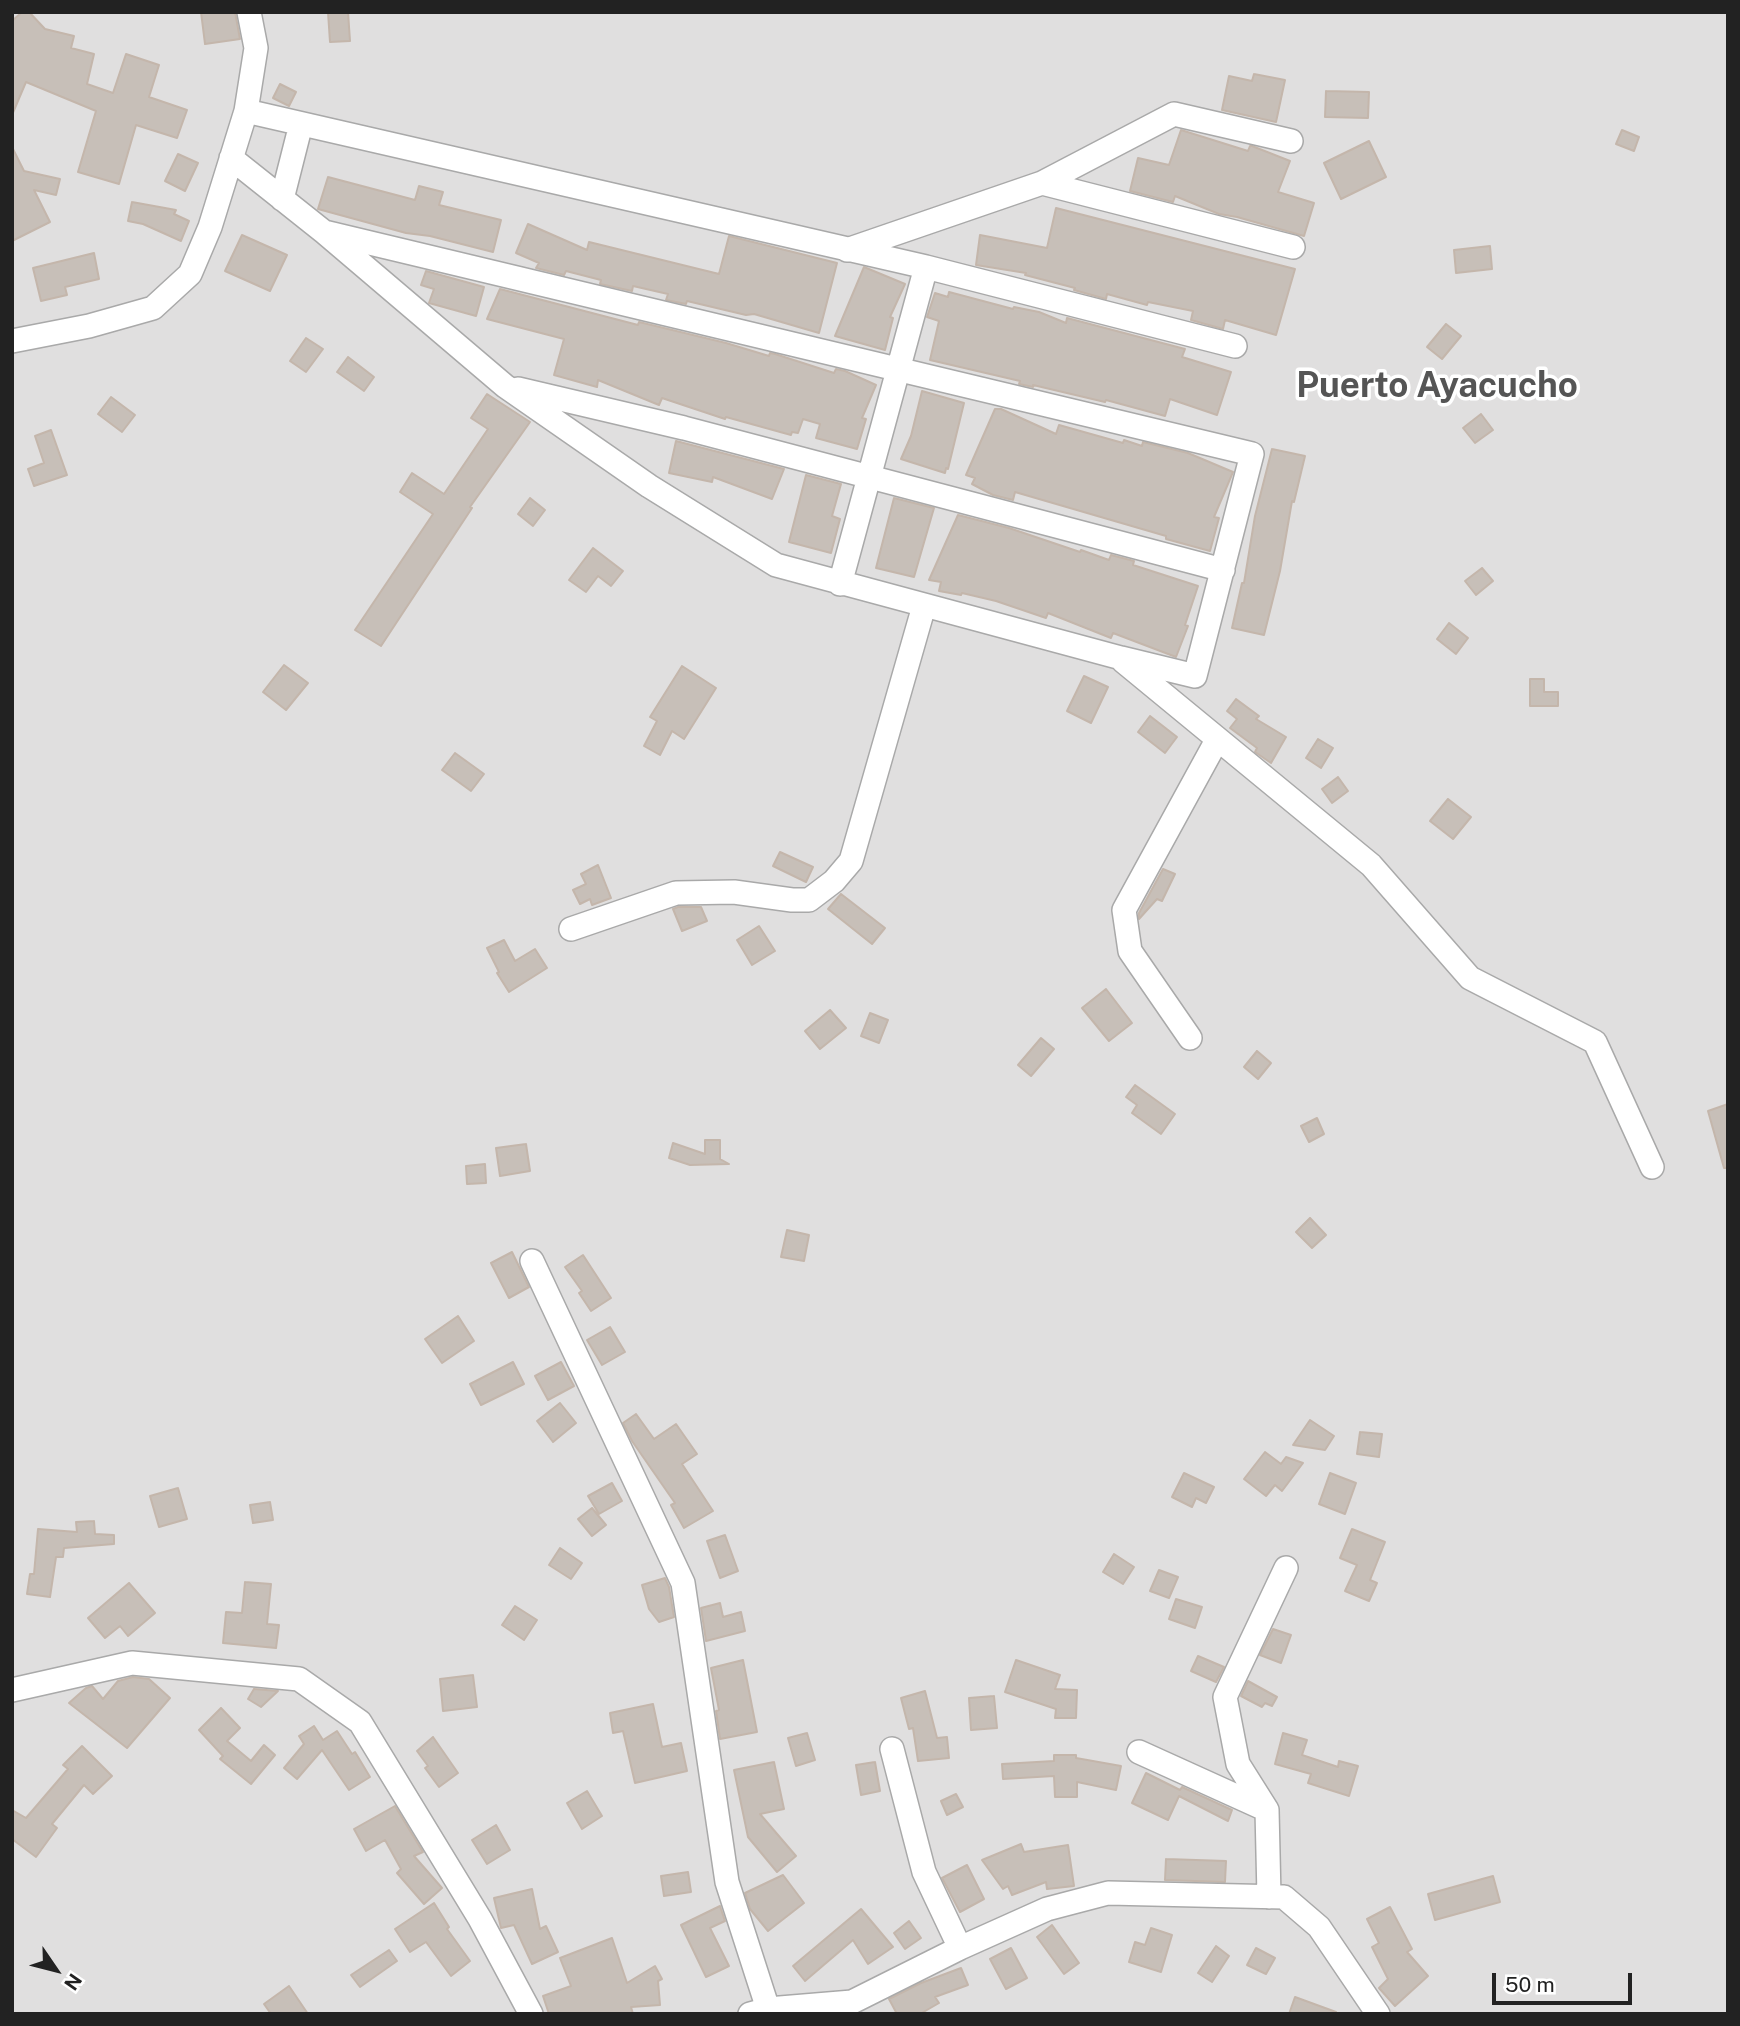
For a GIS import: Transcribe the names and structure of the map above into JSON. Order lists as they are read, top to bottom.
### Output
{
  "districts": ["Puerto Ayacucho"],
  "scale_bar": "50 m",
  "north": "bottom right"
}
